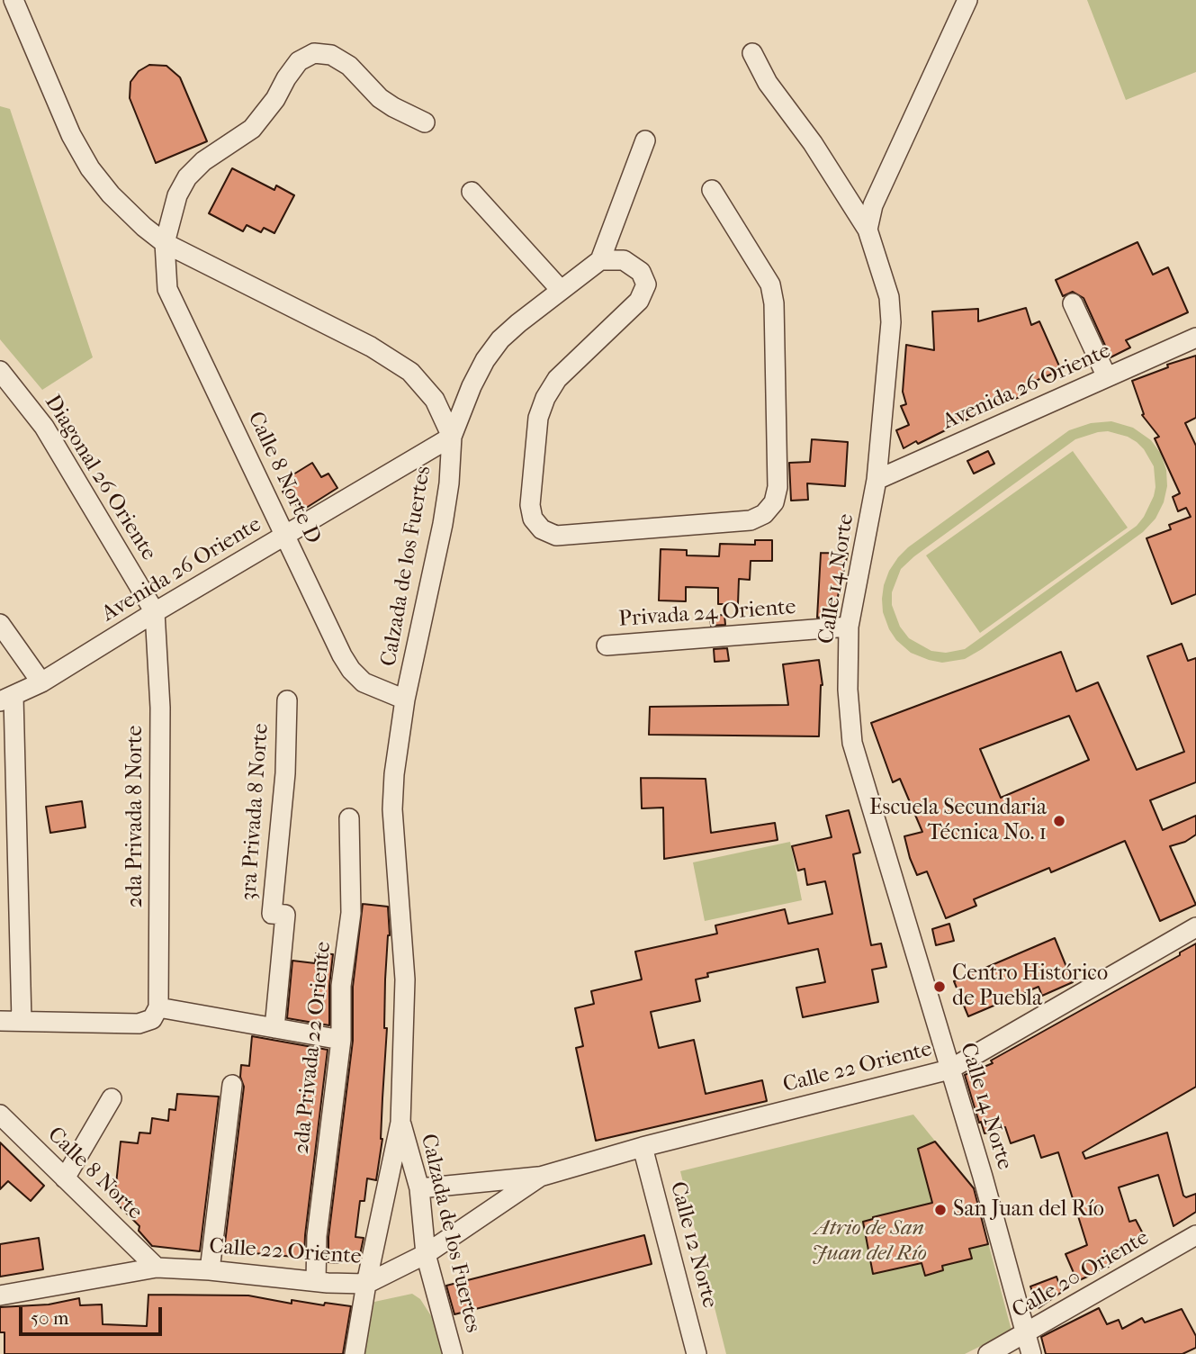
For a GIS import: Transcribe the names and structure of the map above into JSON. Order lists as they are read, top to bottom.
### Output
{
  "streets": {
    "street": [
      "Avenida 26 Oriente",
      "Diagonal 26 Oriente",
      "Calle 8 Norte D",
      "Calzada de los Fuertes",
      "Calle 14 Norte",
      "Privada 24 Oriente",
      "3ra Privada 8 Norte",
      "2da Privada 8 Norte",
      "2da Privada 22 Oriente",
      "Calle 22 Oriente",
      "Calle 8 Norte",
      "Calle 12 Norte",
      "Calle 20 Oriente"
    ]
  },
  "crossings": [
    ["Avenida 26 Oriente", "Diagonal 26 Oriente"],
    ["Avenida 26 Oriente", "Calle 8 Norte D"],
    ["Avenida 26 Oriente", "Calzada de los Fuertes"],
    ["Avenida 26 Oriente", "Calle 14 Norte"],
    ["Avenida 26 Oriente", "2da Privada 8 Norte"],
    ["Diagonal 26 Oriente", "2da Privada 8 Norte"],
    ["Calle 8 Norte D", "Calzada de los Fuertes"],
    ["Calzada de los Fuertes", "Calle 22 Oriente"],
    ["Calle 14 Norte", "Privada 24 Oriente"],
    ["Calle 14 Norte", "Calle 22 Oriente"],
    ["Calle 14 Norte", "Calle 20 Oriente"],
    ["2da Privada 22 Oriente", "Calle 22 Oriente"],
    ["Calle 22 Oriente", "Calle 8 Norte"],
    ["Calle 22 Oriente", "Calle 12 Norte"]
  ],
  "parks": ["Atrio de San Juan del Río"],
  "places": ["Escuela Secundaria Técnica No. 1", "Centro Histórico de Puebla", "San Juan del Río"],
  "scale_bar": "50 m"
}
